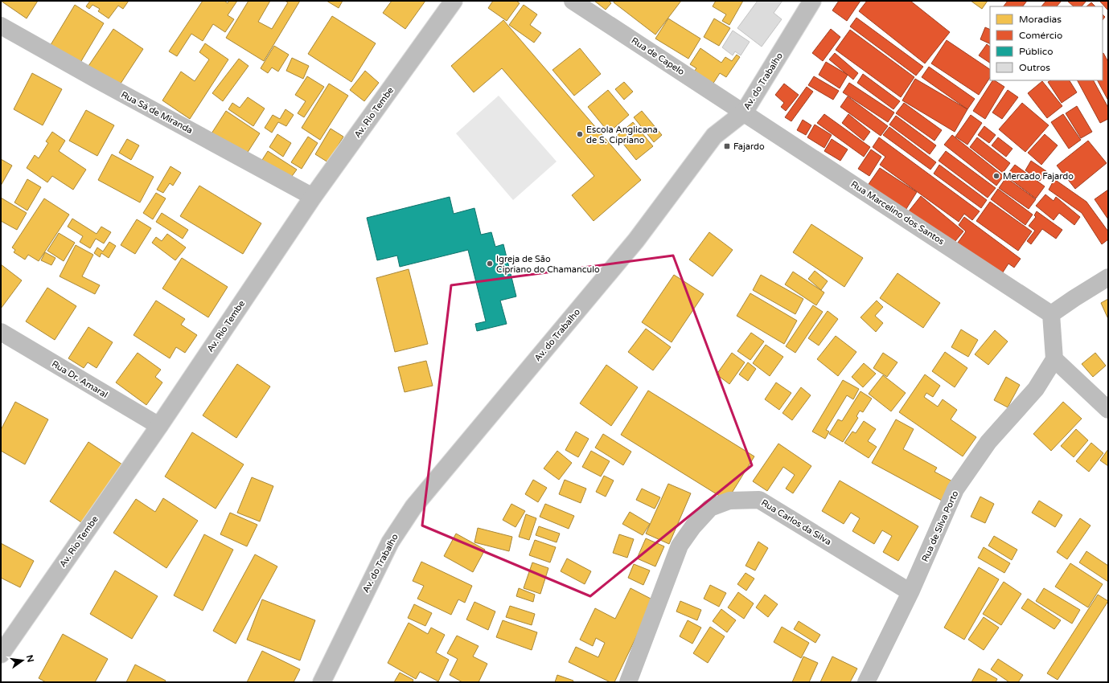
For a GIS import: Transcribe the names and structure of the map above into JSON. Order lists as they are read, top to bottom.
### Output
{
  "streets": {
    "street": [
      "Rua de Capelo",
      "Av. do Trabalho",
      "Rua Sá de Miranda",
      "Av. Rio Tembe",
      "Rua Marcelino dos Santos",
      "Rua Dr. Amaral",
      "Rua Carlos da Silva",
      "Rua de Silva Porto"
    ]
  },
  "crossings": [
    ["Rua de Capelo", "Av. do Trabalho"],
    ["Rua de Capelo", "Rua Marcelino dos Santos"],
    ["Av. do Trabalho", "Rua Marcelino dos Santos"],
    ["Rua Sá de Miranda", "Av. Rio Tembe"],
    ["Av. Rio Tembe", "Rua Dr. Amaral"],
    ["Rua Carlos da Silva", "Rua de Silva Porto"]
  ],
  "places": {
    "other": ["Escola Anglicana de S. Cipriano", "Mercado Fajardo", "Igreja de São Cipriano do Chamanculo"],
    "transit": ["Fajardo"]
  },
  "legend": [
    "Moradias",
    "Comércio",
    "Público",
    "Outros"
  ],
  "north": "right"
}
